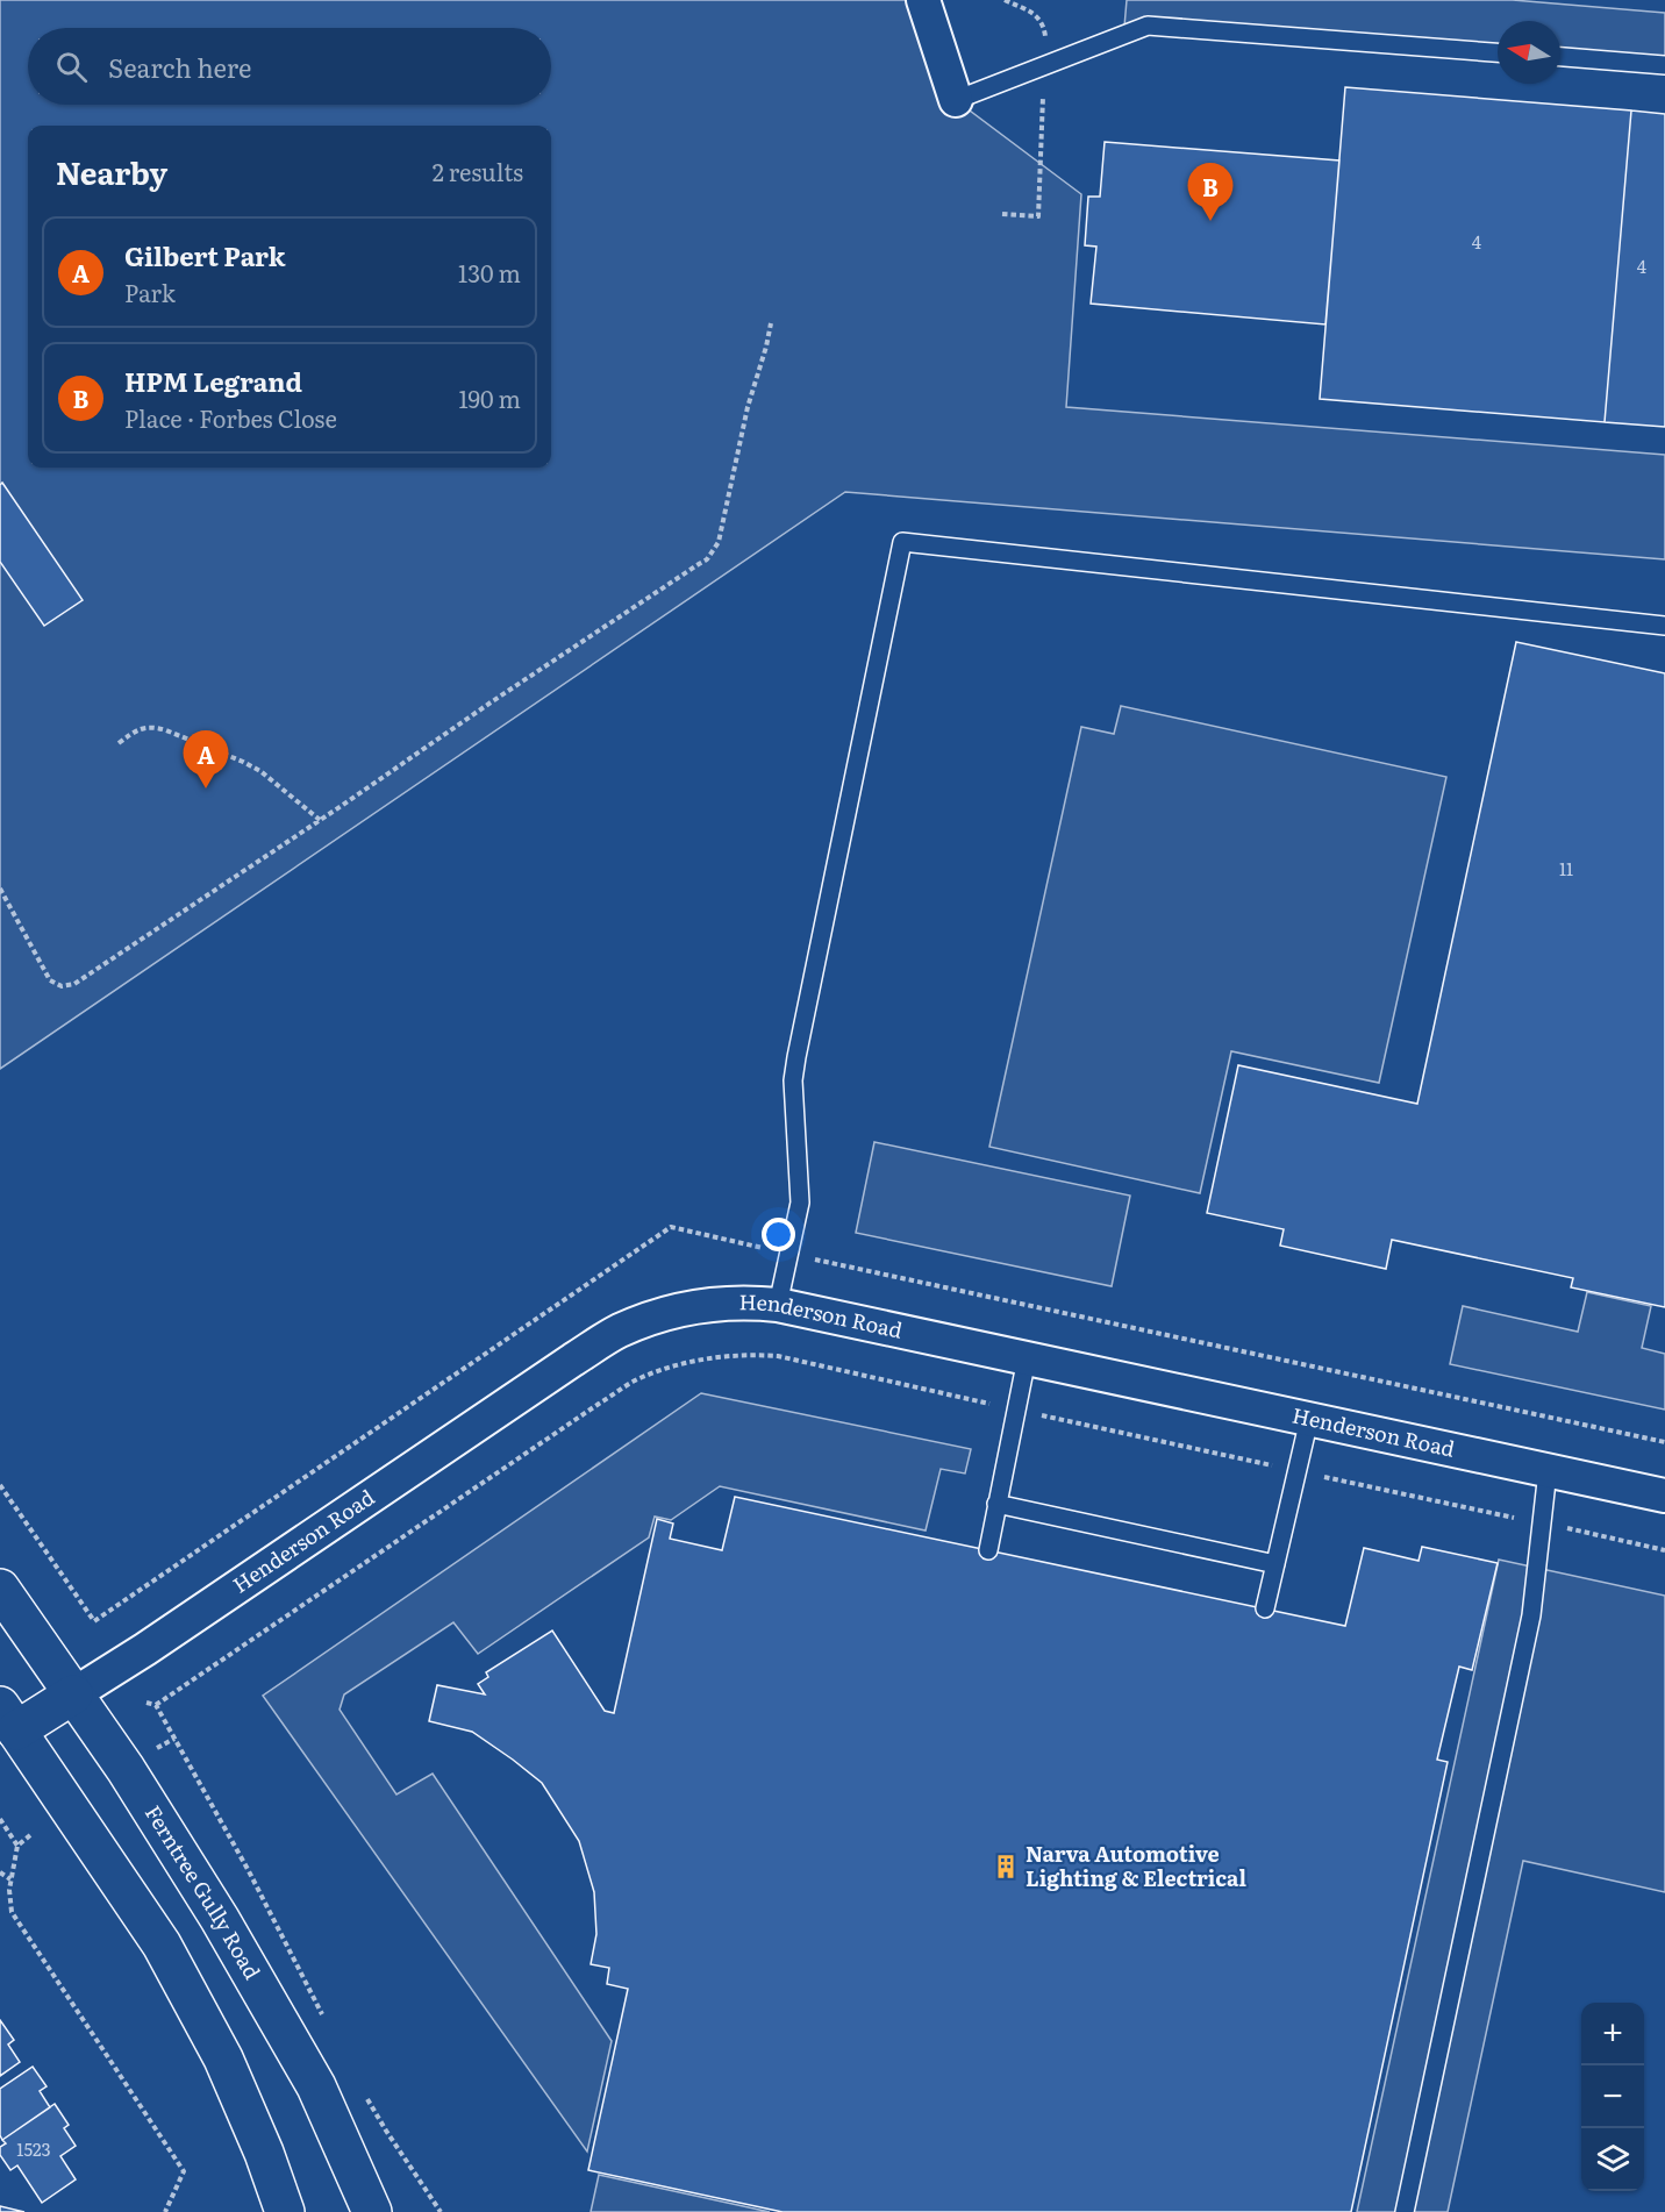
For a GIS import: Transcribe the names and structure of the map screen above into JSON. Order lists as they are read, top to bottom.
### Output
{
  "streets": {
    "main road": ["Ferntree Gully Road"],
    "street": ["Henderson Road"]
  },
  "crossings": [
    ["Henderson Road", "Ferntree Gully Road"]
  ],
  "places": {
    "building": ["Narva Automotive Lighting & Electrical"]
  },
  "house_numbers": [
    "4",
    "4",
    "11",
    "1523"
  ],
  "north": "left",
  "page": {
    "search": "Search here",
    "heading": ["Nearby", "2 results"],
    "pins": ["B", "A"],
    "list": [
      {
        "mark": "A",
        "name": "Gilbert Park",
        "note": "Park",
        "value": "130 m"
      },
      {
        "mark": "B",
        "name": "HPM Legrand",
        "note": "Place · Forbes Close",
        "value": "190 m"
      }
    ],
    "map_buttons": ["+", "−"]
  }
}
